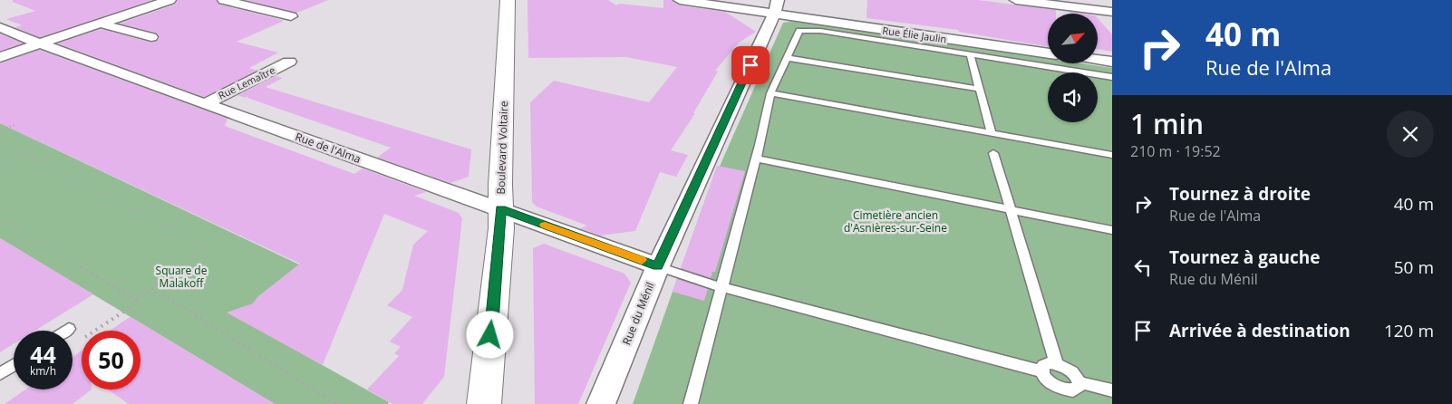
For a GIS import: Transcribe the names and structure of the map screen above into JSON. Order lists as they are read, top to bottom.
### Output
{
  "streets": {
    "main road": ["Boulevard Voltaire"],
    "street": [
      "Rue Élie Jaulin",
      "Rue Lemaître",
      "Rue de l'Alma",
      "Rue du Ménil"
    ]
  },
  "crossings": [
    ["Rue Élie Jaulin", "Rue du Ménil"],
    ["Rue Lemaître", "Rue de l'Alma"],
    ["Rue de l'Alma", "Boulevard Voltaire"],
    ["Rue de l'Alma", "Rue du Ménil"]
  ],
  "parks": ["Cimetière ancien d'Asnières-sur-Seine", "Square de Malakoff"],
  "north": "top right",
  "page": {
    "turn": ["40 m", "Rue de l'Alma"],
    "heading": ["1 min", "210 m · 19:52"],
    "list": [
      {
        "name": "Tournez à droite",
        "note": "Rue de l'Alma",
        "value": "40 m"
      },
      {
        "name": "Tournez à gauche",
        "note": "Rue du Ménil",
        "value": "50 m"
      },
      {
        "name": "Arrivée à destination",
        "value": "120 m"
      }
    ],
    "speed": "44 km/h",
    "limit": "50"
  }
}
